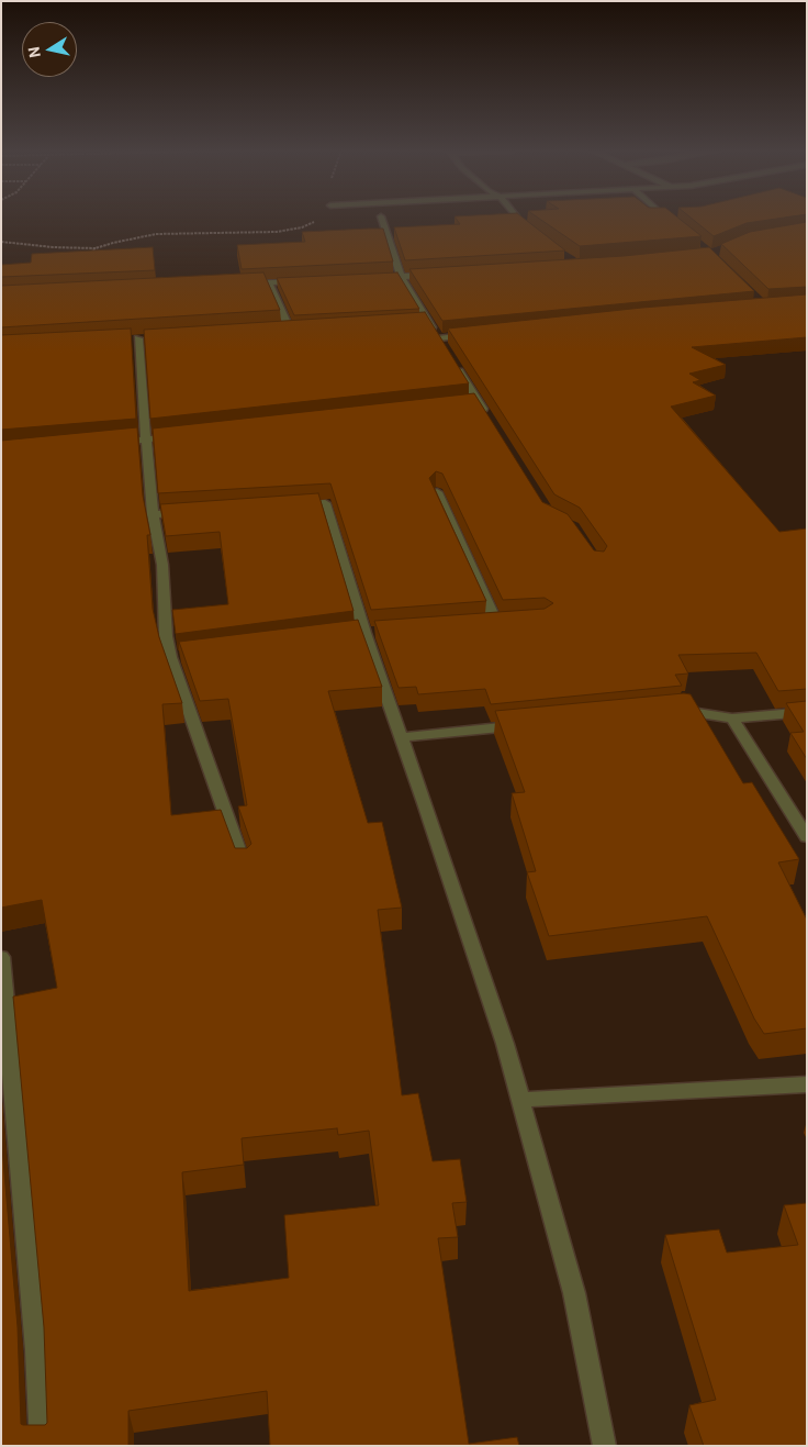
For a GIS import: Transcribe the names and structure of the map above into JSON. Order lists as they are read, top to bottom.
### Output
{
  "north": "left"
}
